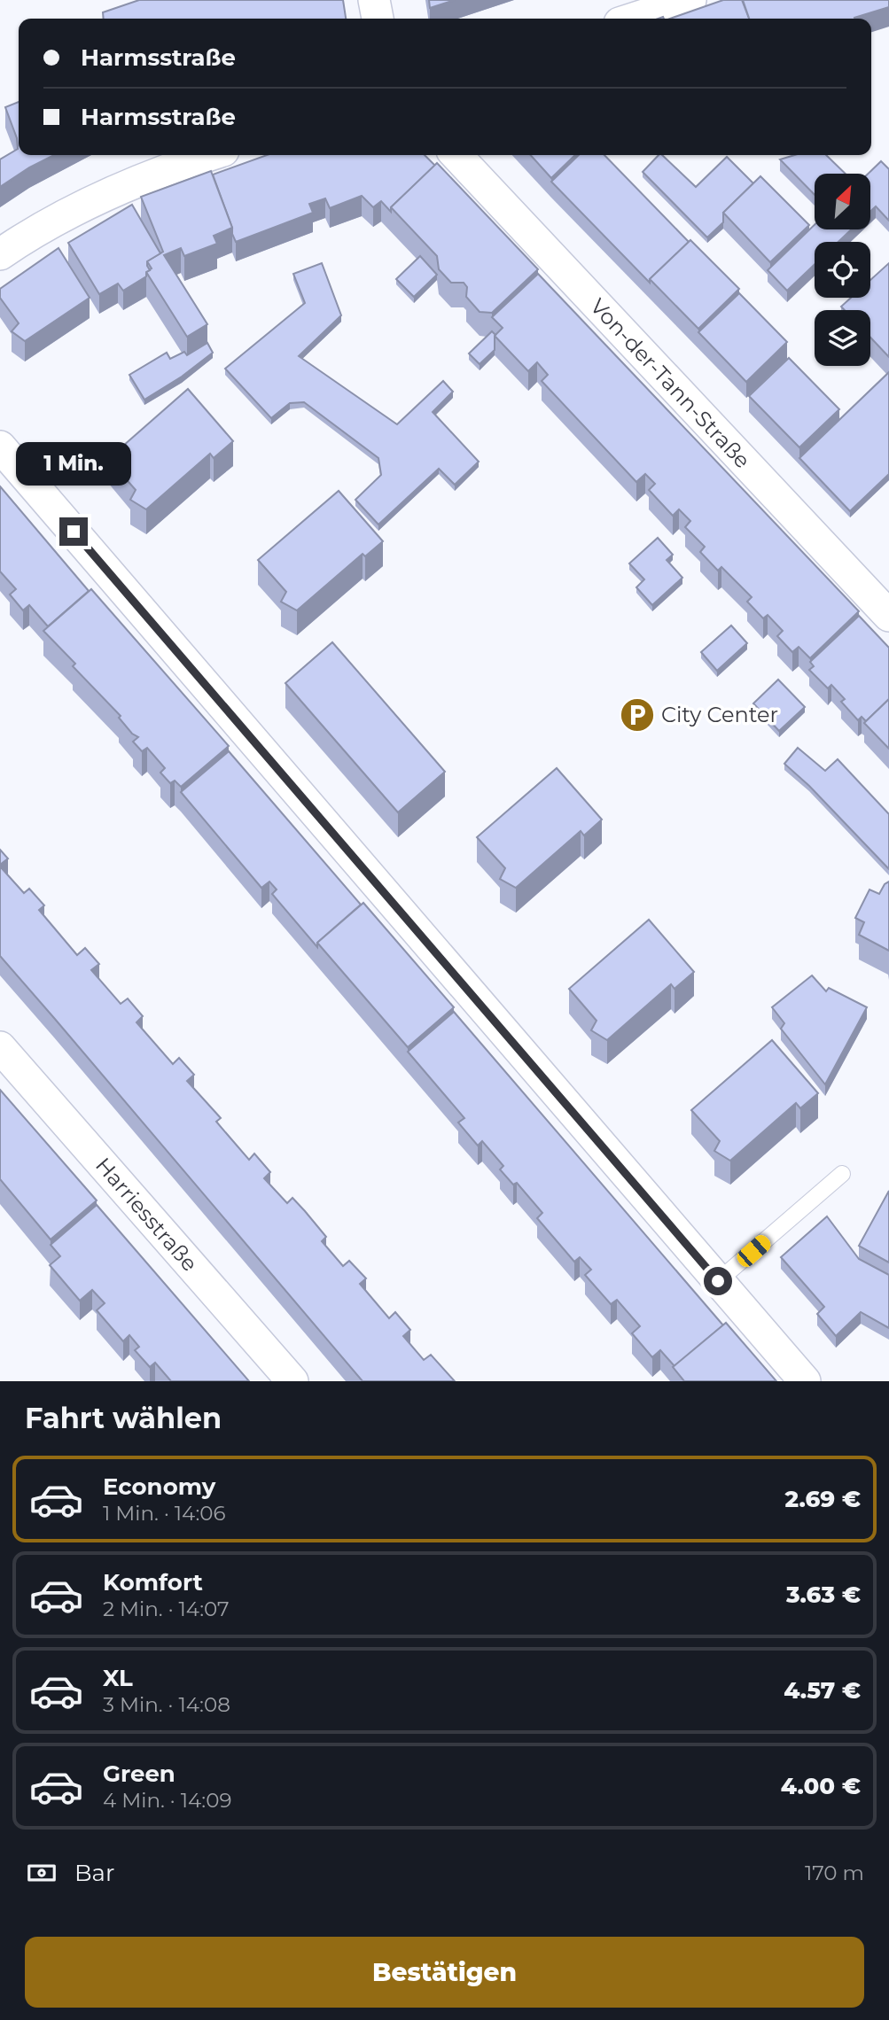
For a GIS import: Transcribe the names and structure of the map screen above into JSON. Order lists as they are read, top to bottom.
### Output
{
  "streets": {
    "street": ["Von-der-Tann-Straße", "Harriesstraße"]
  },
  "places": {
    "parking": ["City Center"]
  },
  "north": "top right",
  "page": {
    "banner": ["Harmsstraße", "Harmsstraße"],
    "bubble": "1 Min.",
    "heading": "Fahrt wählen",
    "list": [
      {
        "name": "Economy",
        "note": "1 Min. · 14:06",
        "value": "2.69 €"
      },
      {
        "name": "Komfort",
        "note": "2 Min. · 14:07",
        "value": "3.63 €"
      },
      {
        "name": "XL",
        "note": "3 Min. · 14:08",
        "value": "4.57 €"
      },
      {
        "name": "Green",
        "note": "4 Min. · 14:09",
        "value": "4.00 €"
      }
    ],
    "pay": ["Bar", "170 m"],
    "buttons": "Bestätigen"
  }
}
